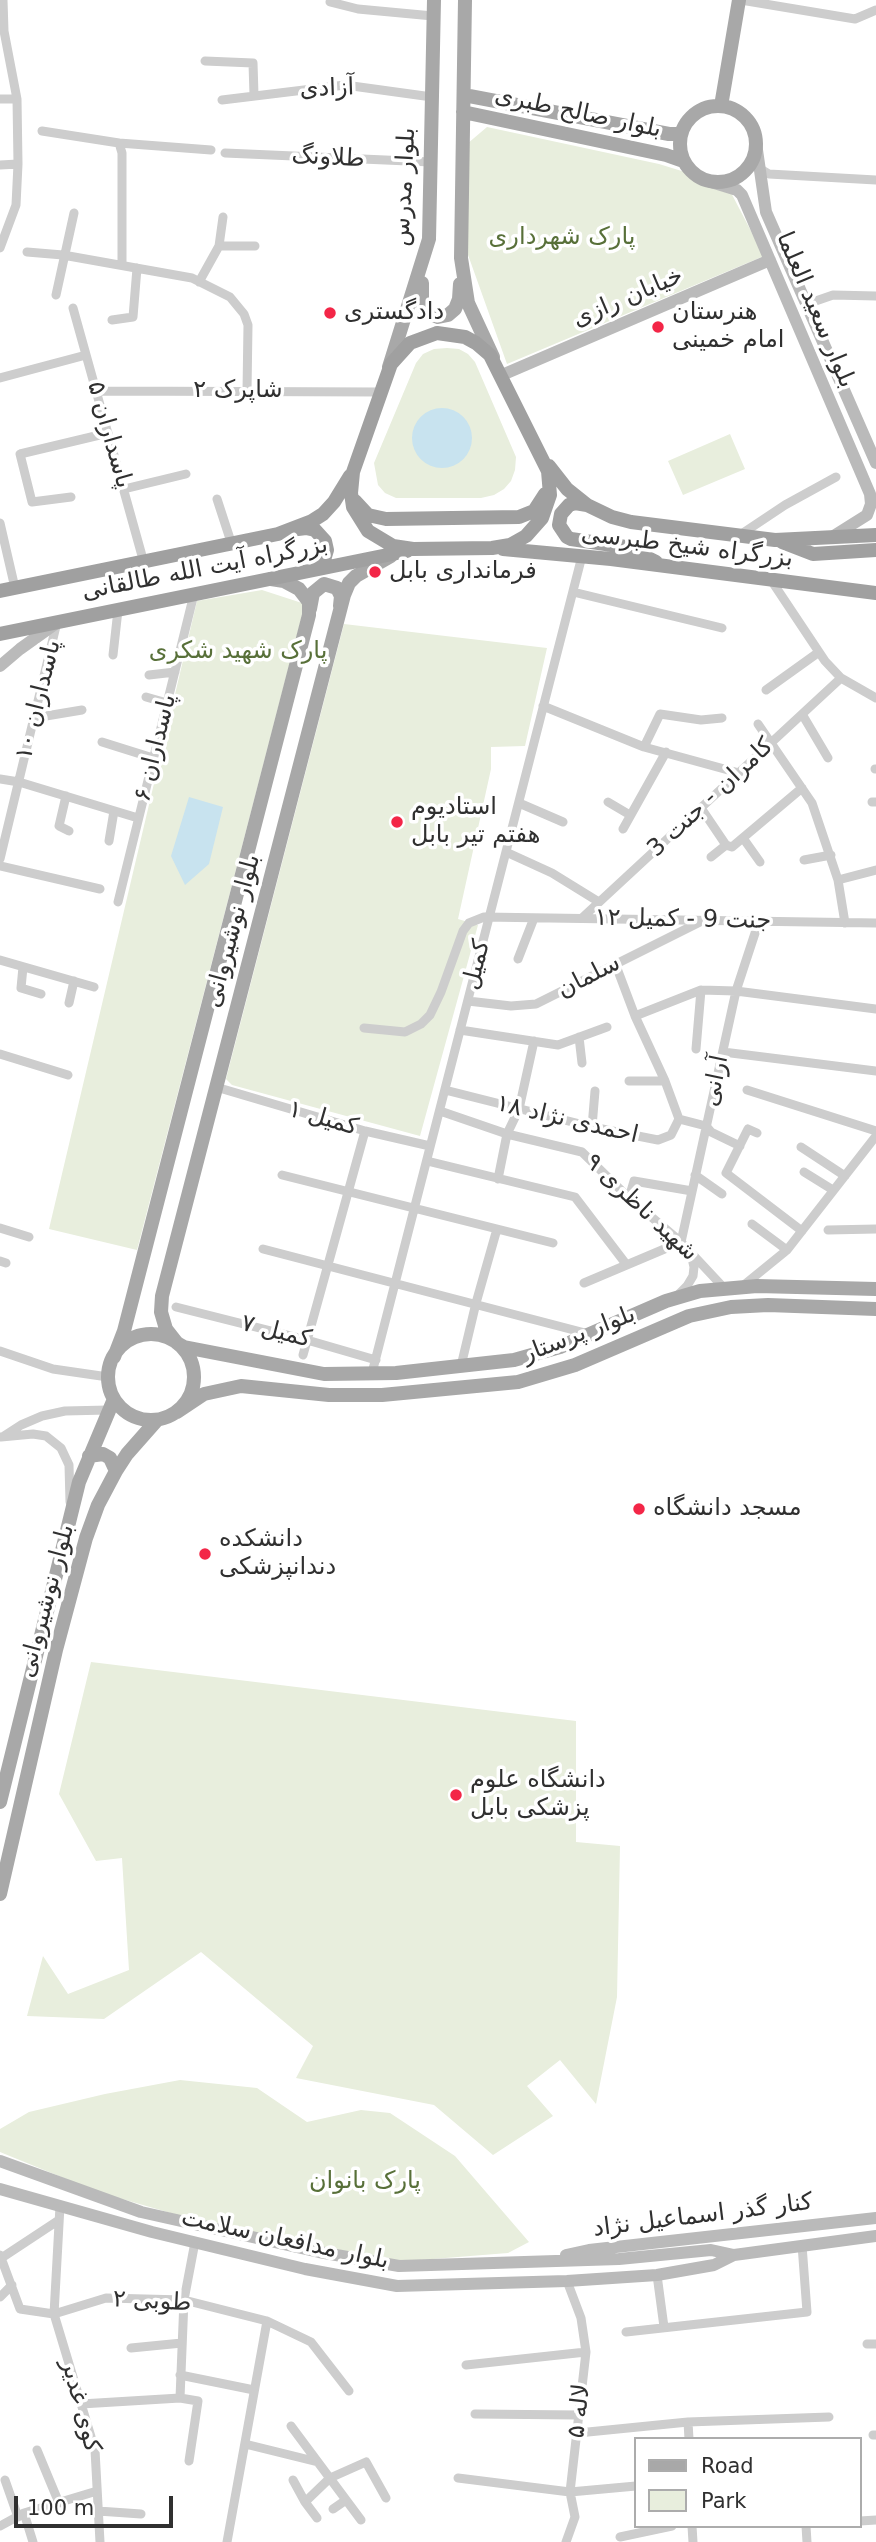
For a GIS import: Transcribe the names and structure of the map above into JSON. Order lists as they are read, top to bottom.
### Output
{
  "streets": {
    "highway": ["بزرگراه شیخ طبرسی", "بزرگراه آیت الله طالقانی"],
    "main road": [
      "بلوار صالح طبری",
      "بلوار مدرس",
      "خیابان رازی",
      "بلوار سعید العلما",
      "بلوار نوشیروانی",
      "بلوار پرستار",
      "کنار گذر اسماعیل نژاد",
      "بلوار مدافعان سلامت"
    ],
    "street": [
      "آزادی",
      "طلاونگ",
      "شاپرک ۲",
      "پاسداران ۵",
      "پاسداران ١٠",
      "پاسداران ۶",
      "کامران - جنت 3",
      "جنت 9 - کمیل ۱۲",
      "کمیل",
      "سلمان",
      "آرانی",
      "کمیل ۱",
      "احمدی نژاد ۱۸",
      "شهید ناظری ۹",
      "کمیل ۷",
      "طوبی ۲",
      "کوی غدیر",
      "لاله ۵"
    ]
  },
  "crossings": [
    ["آزادی", "بلوار مدرس"],
    ["بلوار صالح طبری", "بلوار سعید العلما"],
    ["طلاونگ", "بلوار مدرس"],
    ["بلوار مدرس", "خیابان رازی"],
    ["بلوار مدرس", "شاپرک ۲"],
    ["بلوار مدرس", "بزرگراه شیخ طبرسی"],
    ["بلوار مدرس", "بزرگراه آیت الله طالقانی"],
    ["خیابان رازی", "بلوار سعید العلما"],
    ["خیابان رازی", "شاپرک ۲"],
    ["خیابان رازی", "بزرگراه شیخ طبرسی"],
    ["خیابان رازی", "بزرگراه آیت الله طالقانی"],
    ["بلوار سعید العلما", "بزرگراه شیخ طبرسی"],
    ["شاپرک ۲", "پاسداران ۵"],
    ["شاپرک ۲", "بزرگراه شیخ طبرسی"],
    ["شاپرک ۲", "بزرگراه آیت الله طالقانی"],
    ["پاسداران ۵", "بزرگراه آیت الله طالقانی"],
    ["بزرگراه شیخ طبرسی", "بزرگراه آیت الله طالقانی"],
    ["بزرگراه شیخ طبرسی", "کمیل"],
    ["بزرگراه آیت الله طالقانی", "پاسداران ١٠"],
    ["بزرگراه آیت الله طالقانی", "پاسداران ۶"],
    ["بزرگراه آیت الله طالقانی", "بلوار نوشیروانی"],
    ["کامران - جنت 3", "جنت 9 - کمیل ۱۲"],
    ["جنت 9 - کمیل ۱۲", "کمیل"],
    ["جنت 9 - کمیل ۱۲", "سلمان"],
    ["جنت 9 - کمیل ۱۲", "آرانی"],
    ["بلوار نوشیروانی", "کمیل ۱"],
    ["بلوار نوشیروانی", "بلوار پرستار"],
    ["کمیل", "سلمان"],
    ["کمیل", "کمیل ۱"],
    ["کمیل", "احمدی نژاد ۱۸"],
    ["کمیل", "شهید ناظری ۹"],
    ["کمیل", "کمیل ۷"],
    ["کمیل", "بلوار پرستار"],
    ["آرانی", "شهید ناظری ۹"],
    ["شهید ناظری ۹", "بلوار پرستار"],
    ["کمیل ۷", "بلوار پرستار"],
    ["کنار گذر اسماعیل نژاد", "بلوار مدافعان سلامت"],
    ["بلوار مدافعان سلامت", "کوی غدیر"],
    ["بلوار مدافعان سلامت", "لاله ۵"],
    ["طوبی ۲", "کوی غدیر"]
  ],
  "parks": ["پارک شهرداری", "پارک شهید شکری", "پارک بانوان"],
  "places": [
    "دادگستری",
    "هنرستان امام خمینی",
    "فرمانداری بابل",
    "استادیوم هفتم تیر بابل",
    "مسجد دانشگاه",
    "دانشکده دندانپزشکی",
    "دانشگاه علوم پزشکی بابل"
  ],
  "legend": ["Road", "Park"],
  "scale_bar": "100 m"
}
